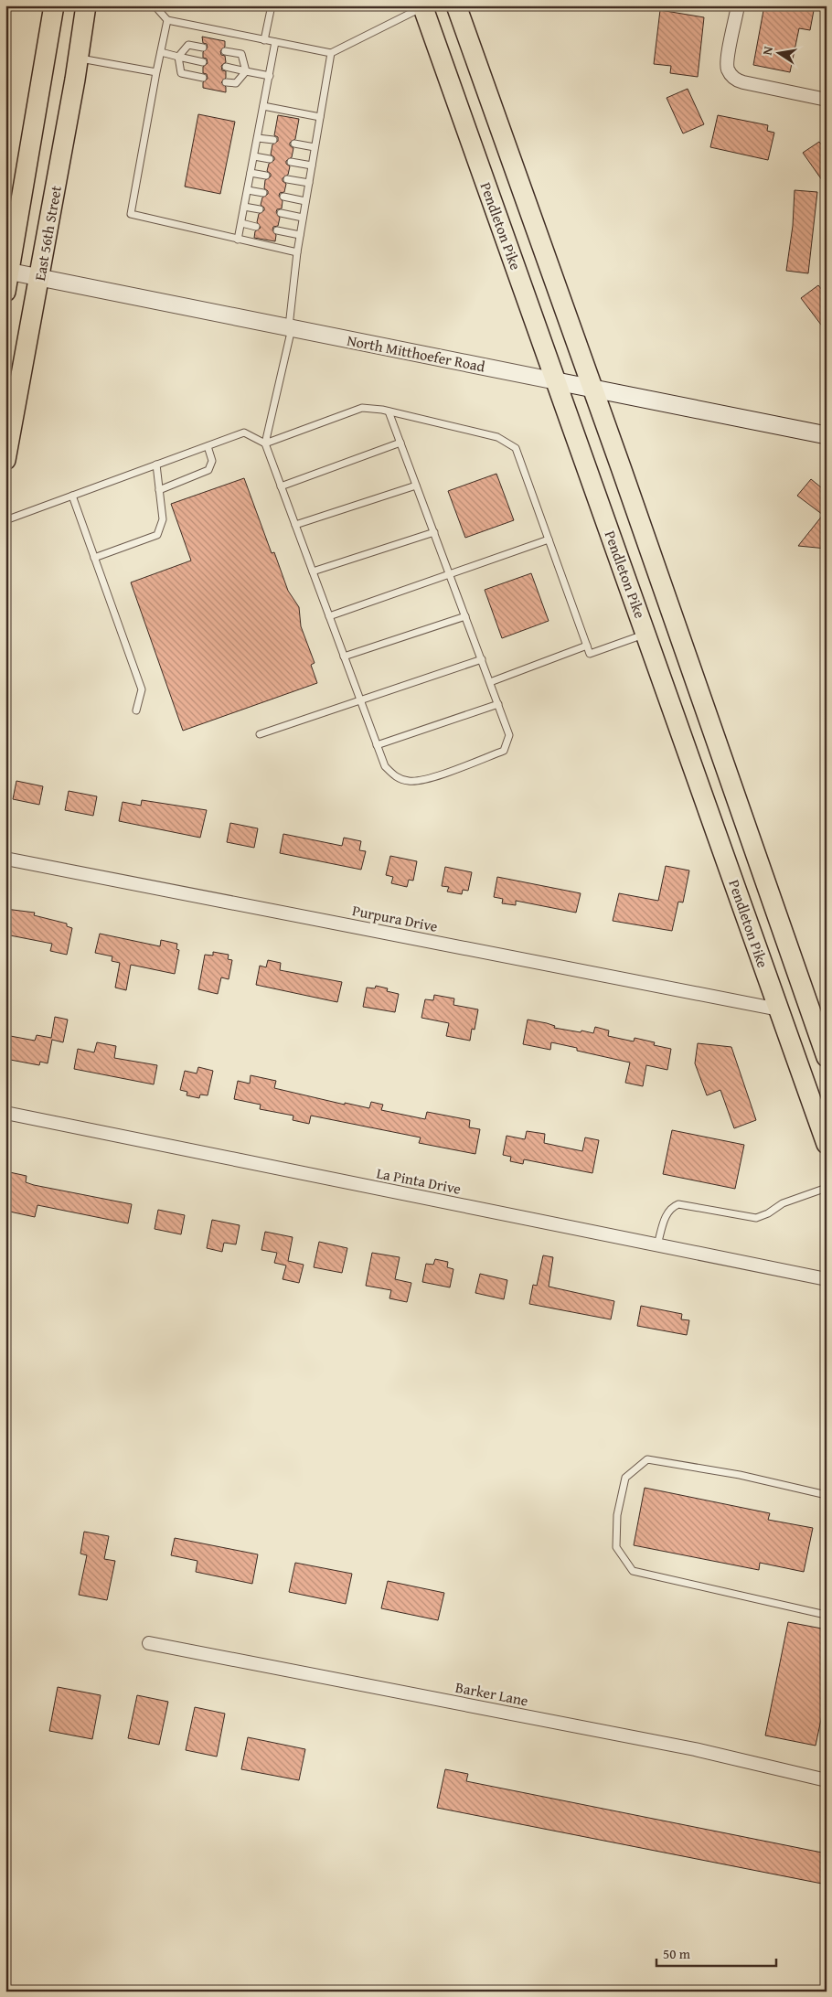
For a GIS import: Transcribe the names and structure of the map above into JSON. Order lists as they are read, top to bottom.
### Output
{
  "streets": {
    "main road": ["Pendleton Pike", "East 56th Street", "North Mitthoefer Road"],
    "street": ["Purpura Drive", "La Pinta Drive", "Barker Lane"]
  },
  "crossings": [
    ["Pendleton Pike", "North Mitthoefer Road"],
    ["Pendleton Pike", "Purpura Drive"],
    ["East 56th Street", "North Mitthoefer Road"]
  ],
  "scale_bar": "50 m",
  "north": "left"
}
